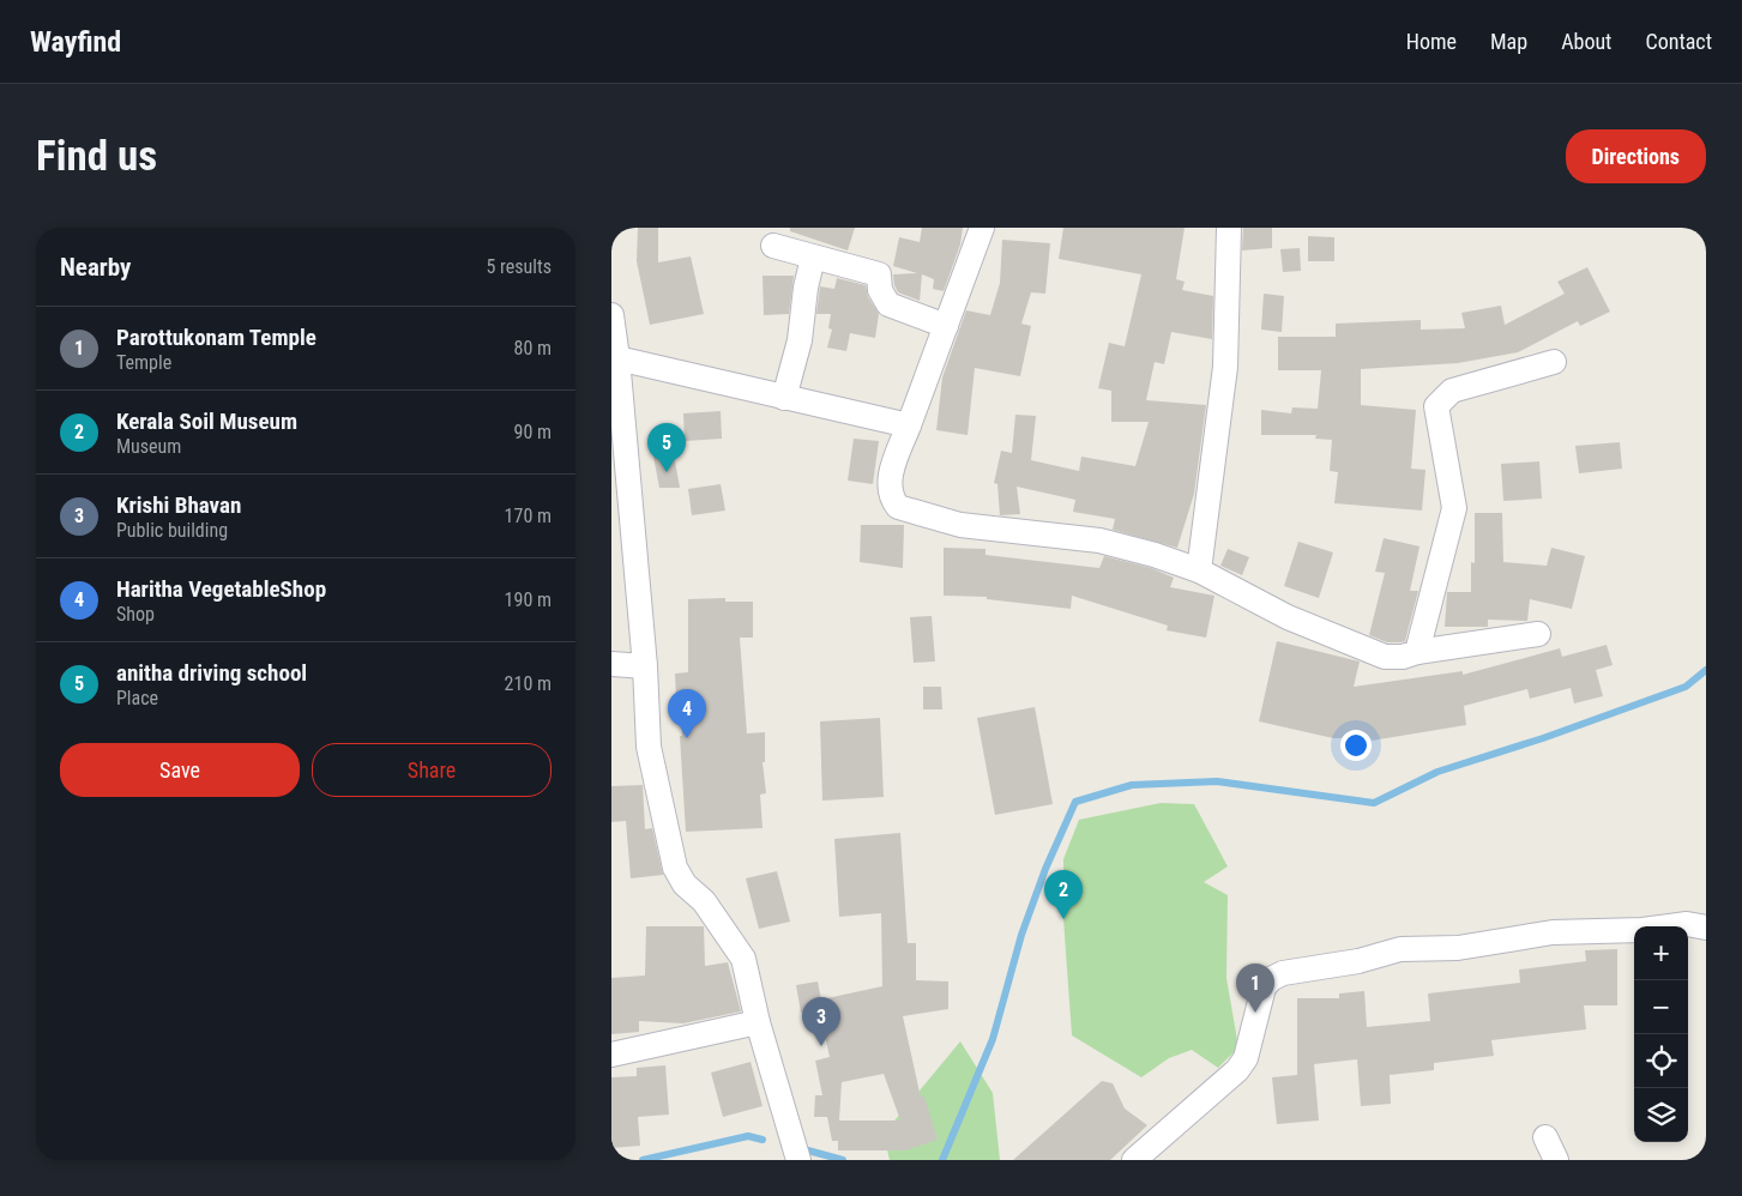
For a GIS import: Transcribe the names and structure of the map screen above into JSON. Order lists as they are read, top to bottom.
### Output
{
  "page": {
    "header": "Wayfind",
    "nav": [
      "Home",
      "Map",
      "About",
      "Contact"
    ],
    "buttons": [
      "Directions",
      ["Save", "Share"]
    ],
    "title": "Find us",
    "heading": ["Nearby", "5 results"],
    "list": [
      {
        "mark": "1",
        "name": "Parottukonam Temple",
        "note": "Temple",
        "value": "80 m"
      },
      {
        "mark": "2",
        "name": "Kerala Soil Museum",
        "note": "Museum",
        "value": "90 m"
      },
      {
        "mark": "3",
        "name": "Krishi Bhavan",
        "note": "Public building",
        "value": "170 m"
      },
      {
        "mark": "4",
        "name": "Haritha VegetableShop",
        "note": "Shop",
        "value": "190 m"
      },
      {
        "mark": "5",
        "name": "anitha driving school",
        "note": "Place",
        "value": "210 m"
      }
    ],
    "pins": [
      "5",
      "4",
      "2",
      "1",
      "3"
    ],
    "map_buttons": ["+", "−"]
  }
}
